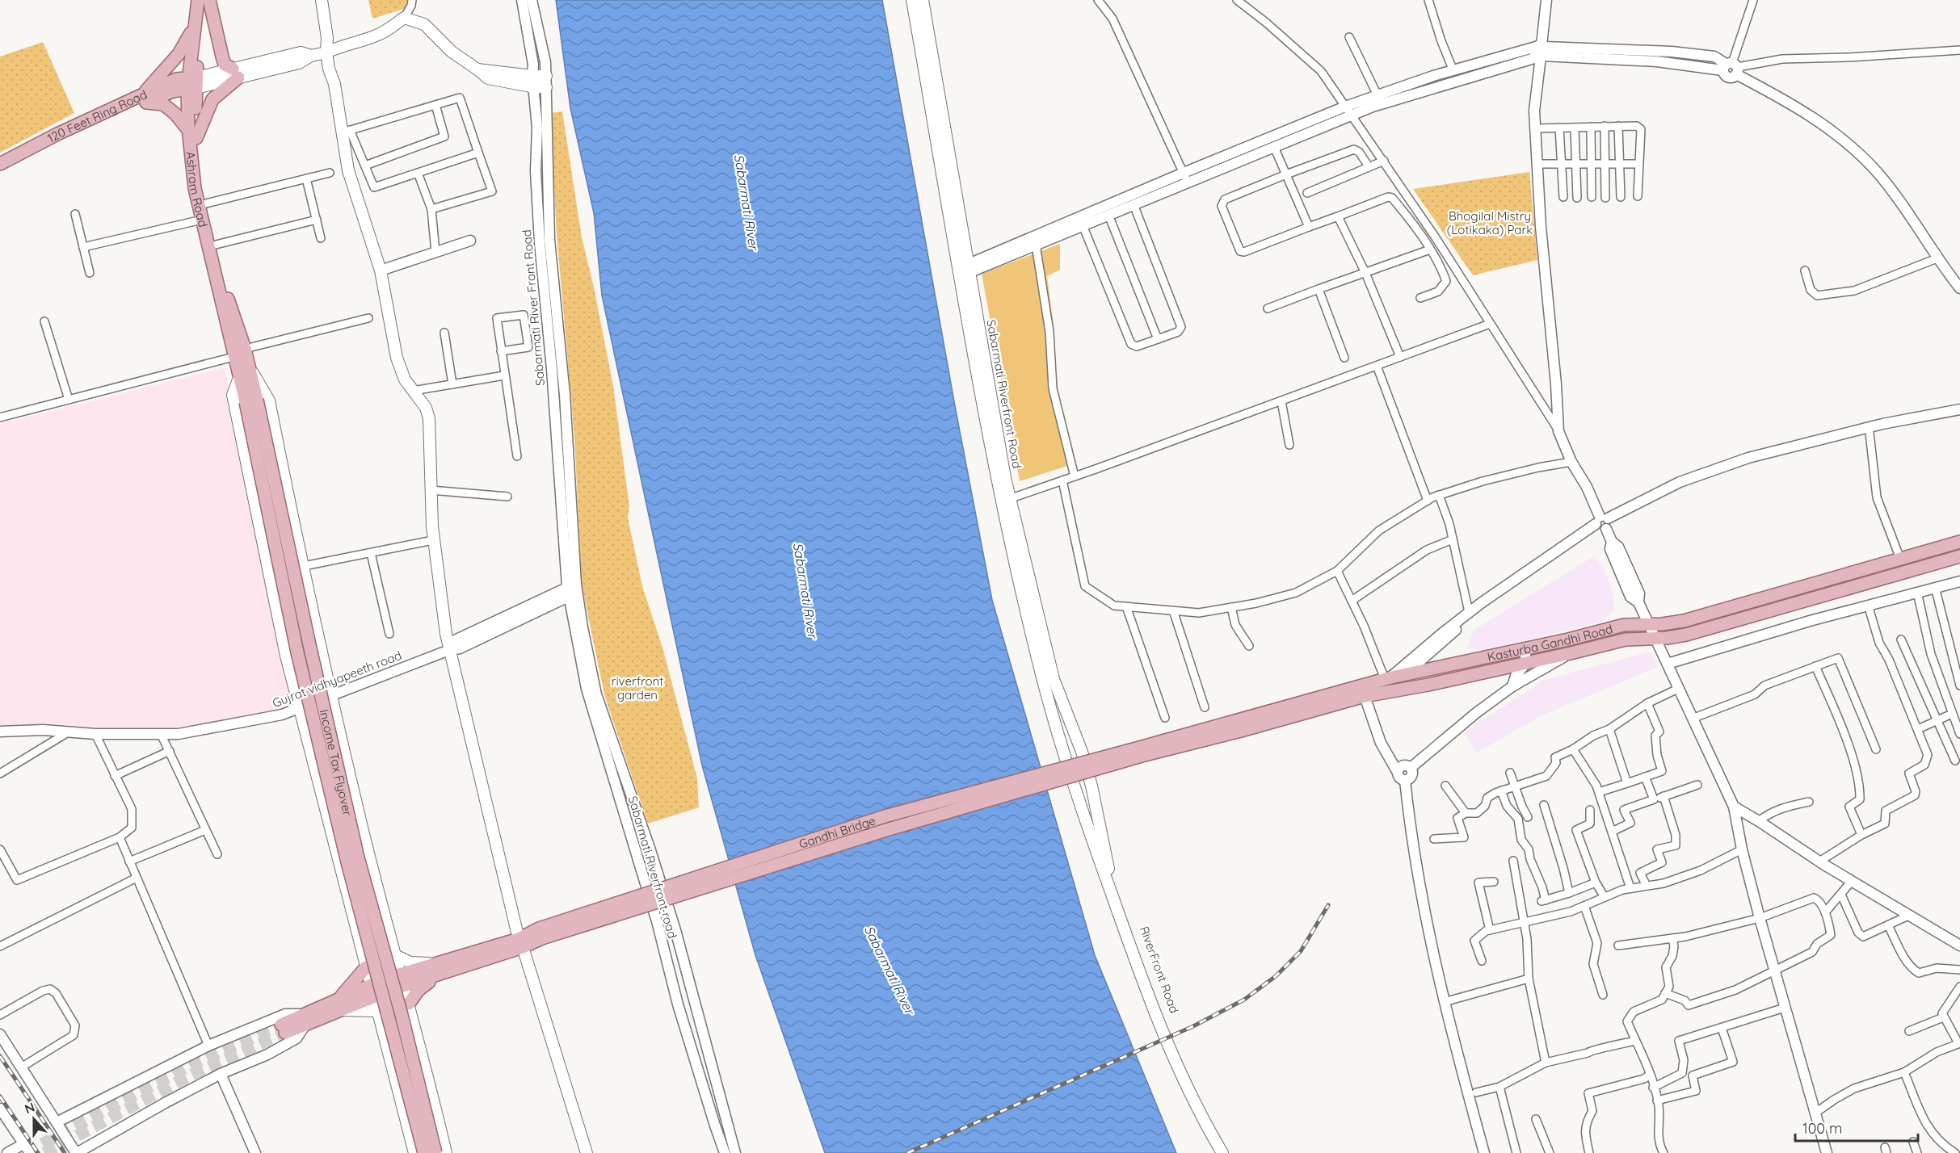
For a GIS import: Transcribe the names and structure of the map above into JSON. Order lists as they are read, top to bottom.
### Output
{
  "streets": {
    "main road": [
      "120 Feet Ring Road",
      "Ashram Road",
      "Sabarmati Riverfront Road",
      "Kasturba Gandhi Road",
      "Income Tax Flyover",
      "Gandhi Bridge",
      "RiverFront Road"
    ],
    "street": ["Gujrat vidhyapeeth road", "Sabarmati Riverfront road"]
  },
  "crossings": [
    ["120 Feet Ring Road", "Ashram Road"],
    ["Ashram Road", "Income Tax Flyover"],
    ["Sabarmati Riverfront Road", "RiverFront Road"],
    ["Kasturba Gandhi Road", "Gandhi Bridge"]
  ],
  "water": ["Sabarmati River"],
  "parks": ["Bhogilal Mistry (Lotikaka) Park", "riverfront garden"],
  "scale_bar": "100 m",
  "north": "top"
}
